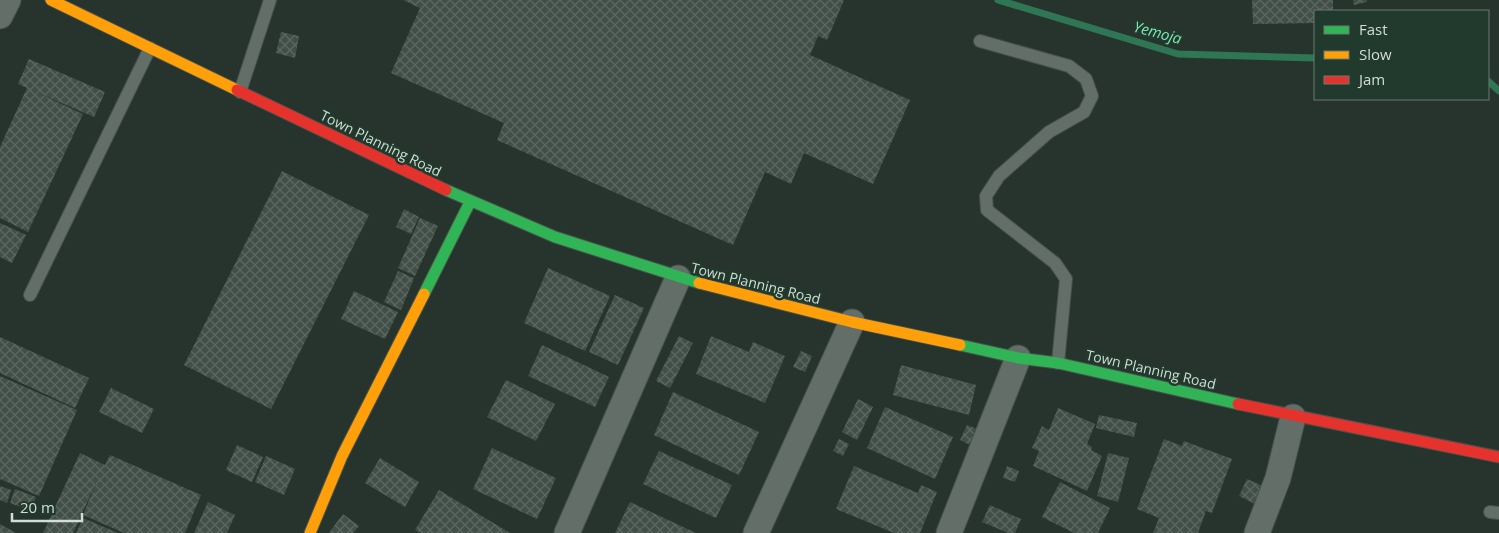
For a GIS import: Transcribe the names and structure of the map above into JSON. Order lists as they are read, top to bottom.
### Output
{
  "streets": {
    "street": ["Town Planning Road"]
  },
  "water": ["Yemoja"],
  "legend": ["Fast", "Slow", "Jam"],
  "scale_bar": "20 m"
}
